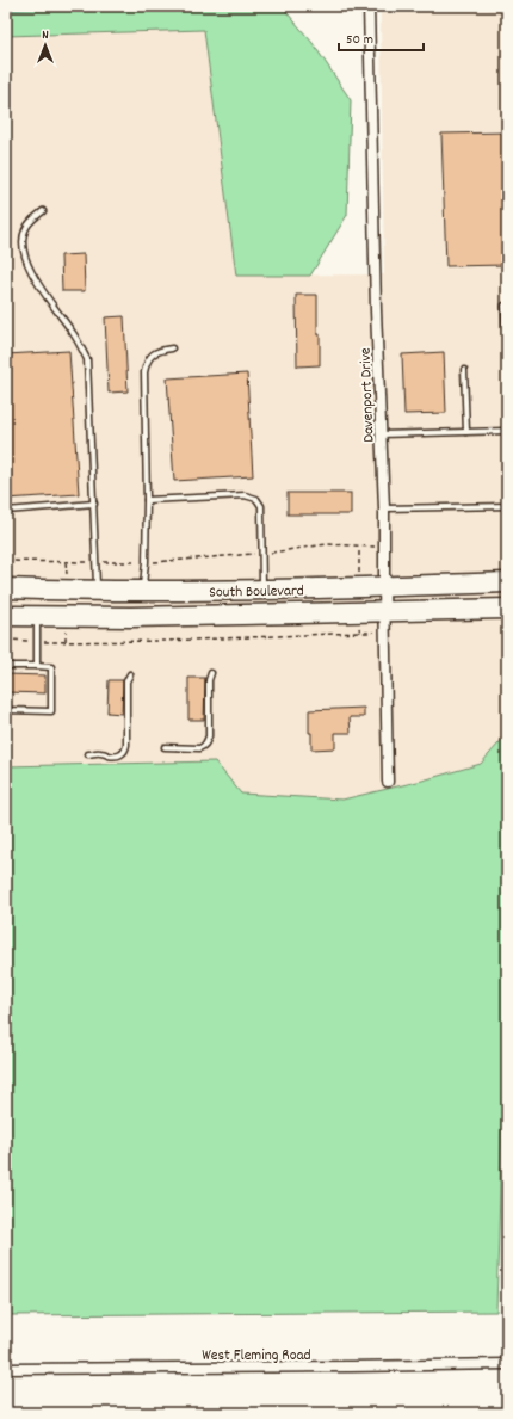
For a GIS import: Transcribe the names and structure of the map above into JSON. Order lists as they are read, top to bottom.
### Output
{
  "streets": {
    "highway": ["South Boulevard"],
    "street": ["Davenport Drive", "West Fleming Road"]
  },
  "crossings": [
    ["Davenport Drive", "South Boulevard"]
  ],
  "scale_bar": "50 m",
  "north": "top"
}
